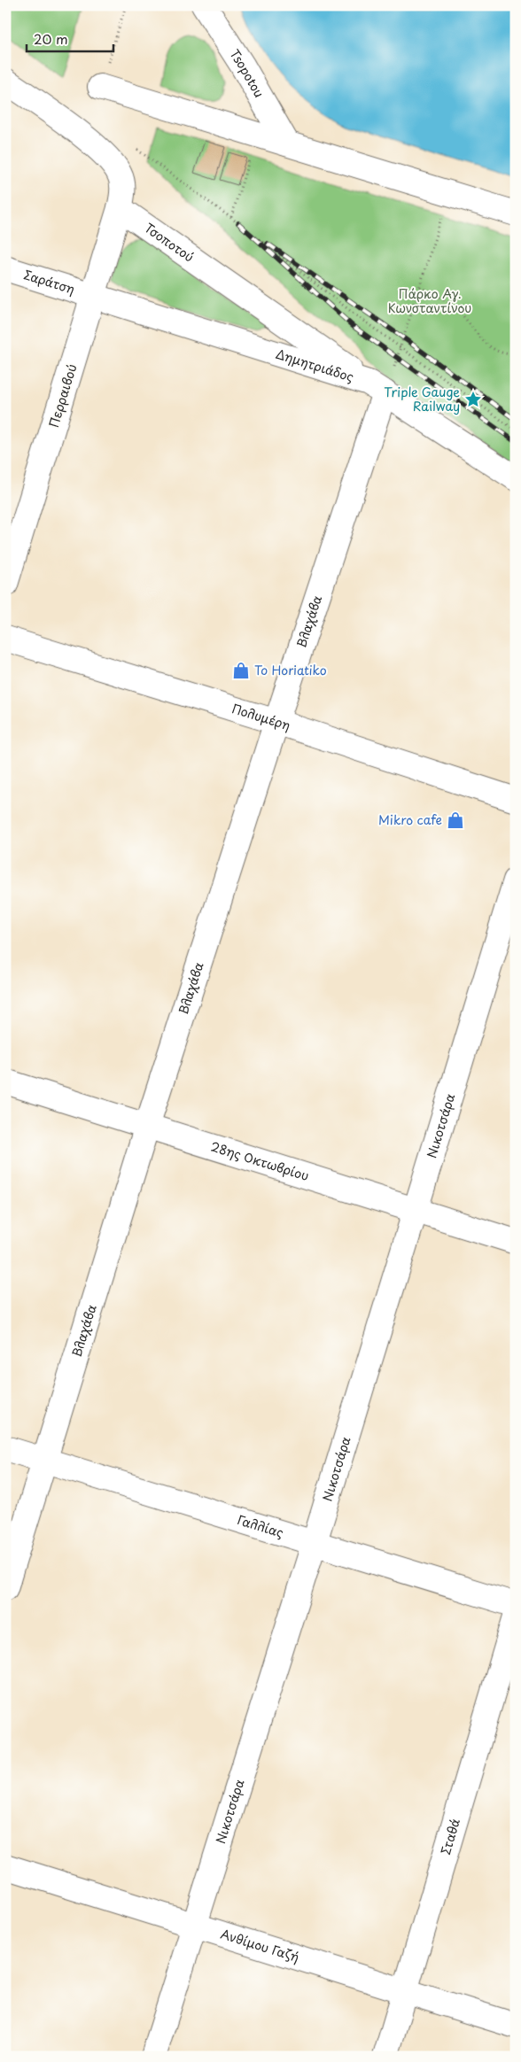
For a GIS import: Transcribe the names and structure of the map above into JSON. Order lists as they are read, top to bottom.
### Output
{
  "streets": {
    "street": [
      "Tsopotou",
      "Τσοποτού",
      "Σαράτση",
      "Δημητριάδος",
      "Περραιβού",
      "Βλαχάβα",
      "Πολυμέρη",
      "Νικοτσάρα",
      "28ης Οκτωβρίου",
      "Γαλλίας",
      "Σταθά",
      "Ανθίμου Γαζή"
    ]
  },
  "crossings": [
    ["Τσοποτού", "Δημητριάδος"],
    ["Τσοποτού", "Περραιβού"],
    ["Τσοποτού", "Βλαχάβα"],
    ["Σαράτση", "Δημητριάδος"],
    ["Σαράτση", "Περραιβού"],
    ["Δημητριάδος", "Περραιβού"],
    ["Δημητριάδος", "Βλαχάβα"],
    ["Βλαχάβα", "Πολυμέρη"],
    ["Βλαχάβα", "28ης Οκτωβρίου"],
    ["Βλαχάβα", "Γαλλίας"],
    ["Νικοτσάρα", "28ης Οκτωβρίου"],
    ["Νικοτσάρα", "Γαλλίας"],
    ["Νικοτσάρα", "Ανθίμου Γαζή"],
    ["Σταθά", "Ανθίμου Γαζή"]
  ],
  "parks": ["Πάρκο Αγ. Κωνσταντίνου"],
  "places": {
    "place": ["Triple Gauge Railway"],
    "shop": ["To Horiatiko", "Mikro cafe"]
  },
  "scale_bar": "20 m"
}
